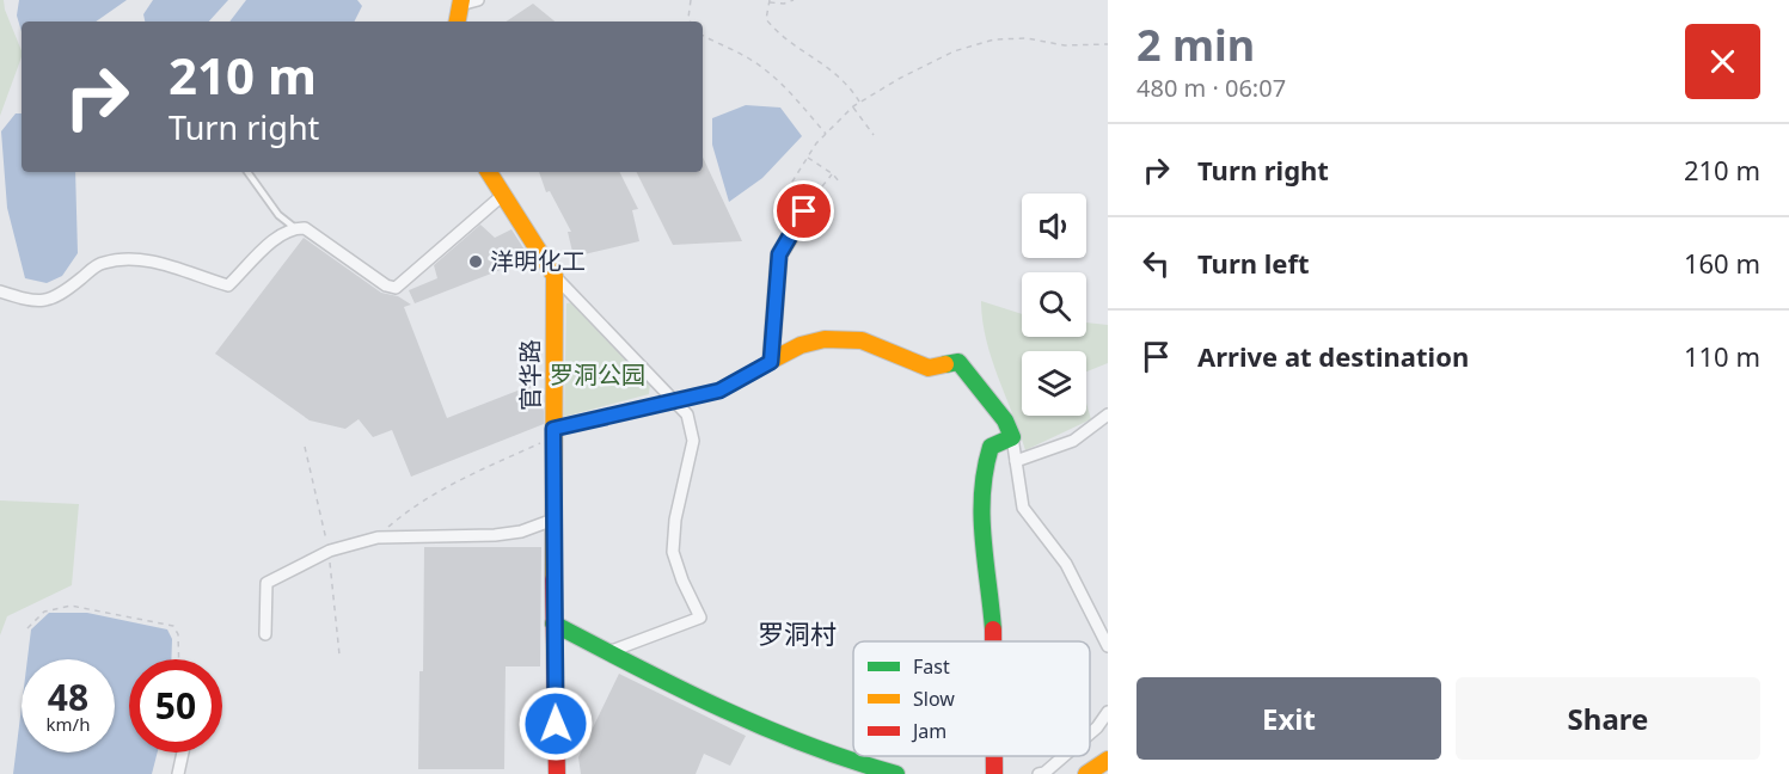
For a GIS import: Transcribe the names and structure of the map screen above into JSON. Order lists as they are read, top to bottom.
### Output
{
  "streets": {
    "street": ["官华路"]
  },
  "districts": ["罗洞村"],
  "parks": ["罗洞公园"],
  "places": ["洋明化工"],
  "legend": ["Fast", "Slow", "Jam"],
  "page": {
    "heading": ["2 min", "480 m · 06:07"],
    "turn": ["210 m", "Turn right"],
    "list": [
      {
        "name": "Turn right",
        "value": "210 m"
      },
      {
        "name": "Turn left",
        "value": "160 m"
      },
      {
        "name": "Arrive at destination",
        "value": "110 m"
      }
    ],
    "speed": "48 km/h",
    "limit": "50",
    "buttons": ["Exit", "Share"]
  }
}
